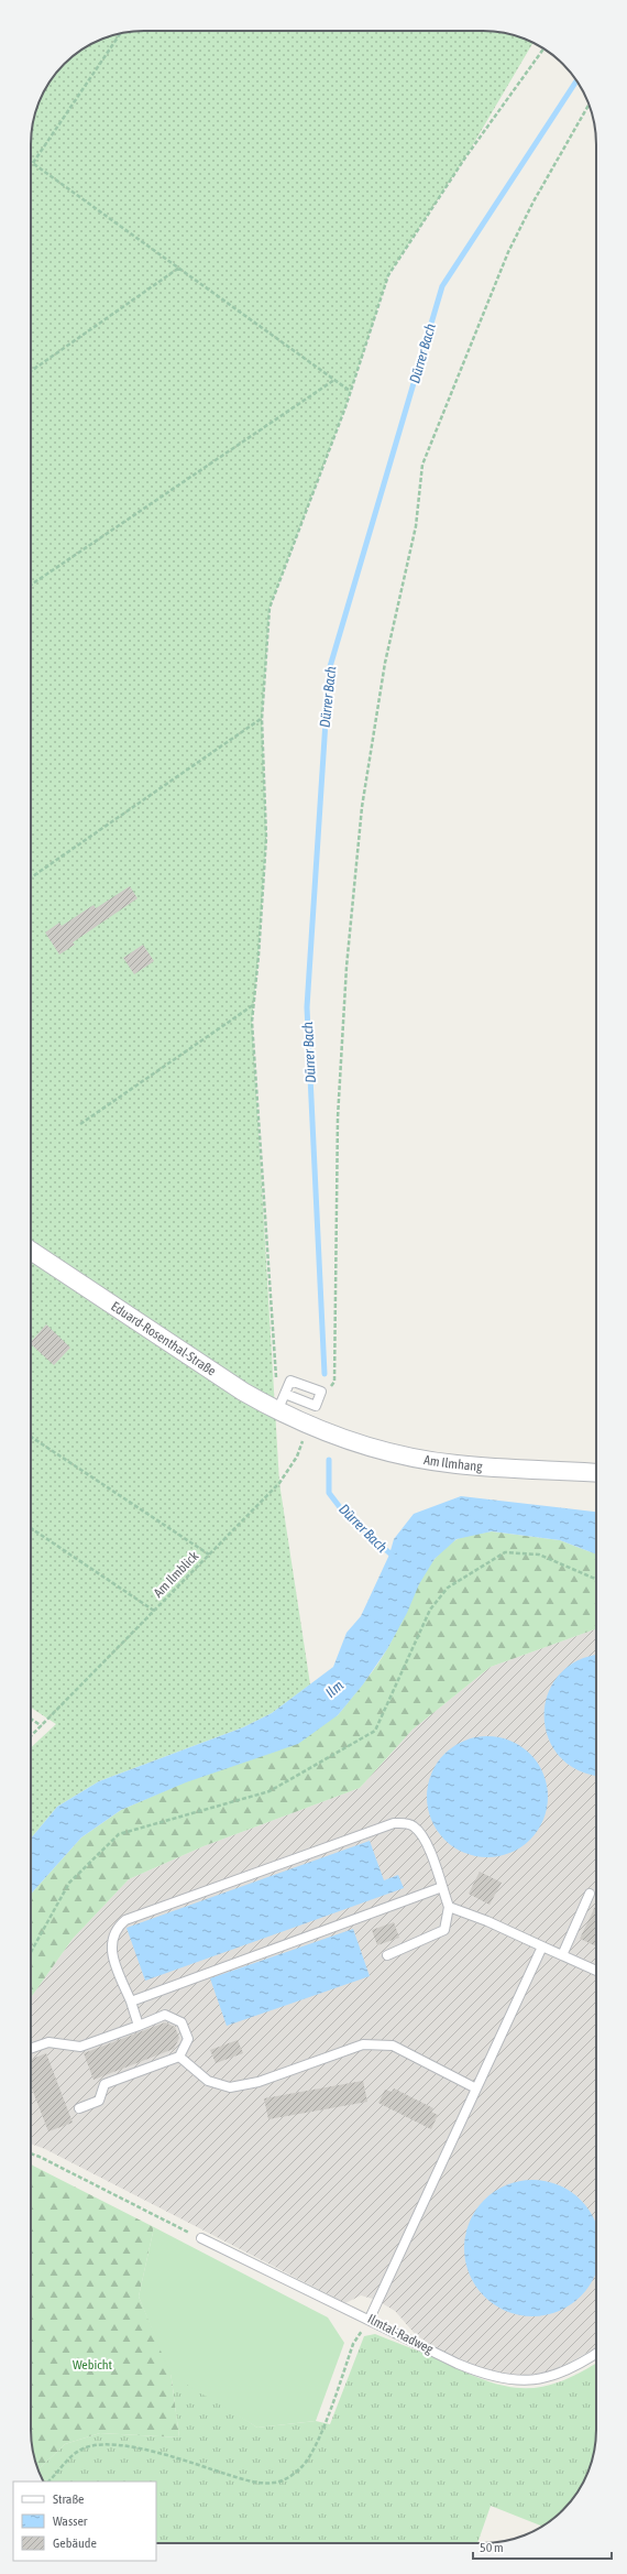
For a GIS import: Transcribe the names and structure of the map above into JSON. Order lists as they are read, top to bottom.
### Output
{
  "streets": {
    "street": ["Eduard-Rosenthal-Straße", "Am Ilmhang"],
    "lane": ["Ilmtal-Radweg"],
    "path": ["Am Ilmblick"]
  },
  "crossings": [
    ["Eduard-Rosenthal-Straße", "Am Ilmhang"],
    ["Eduard-Rosenthal-Straße", "Am Ilmblick"],
    ["Am Ilmhang", "Am Ilmblick"]
  ],
  "water": ["Dürrer Bach", "Ilm"],
  "parks": ["Webicht"],
  "legend": ["Straße", "Wasser", "Gebäude"],
  "scale_bar": "50 m"
}
